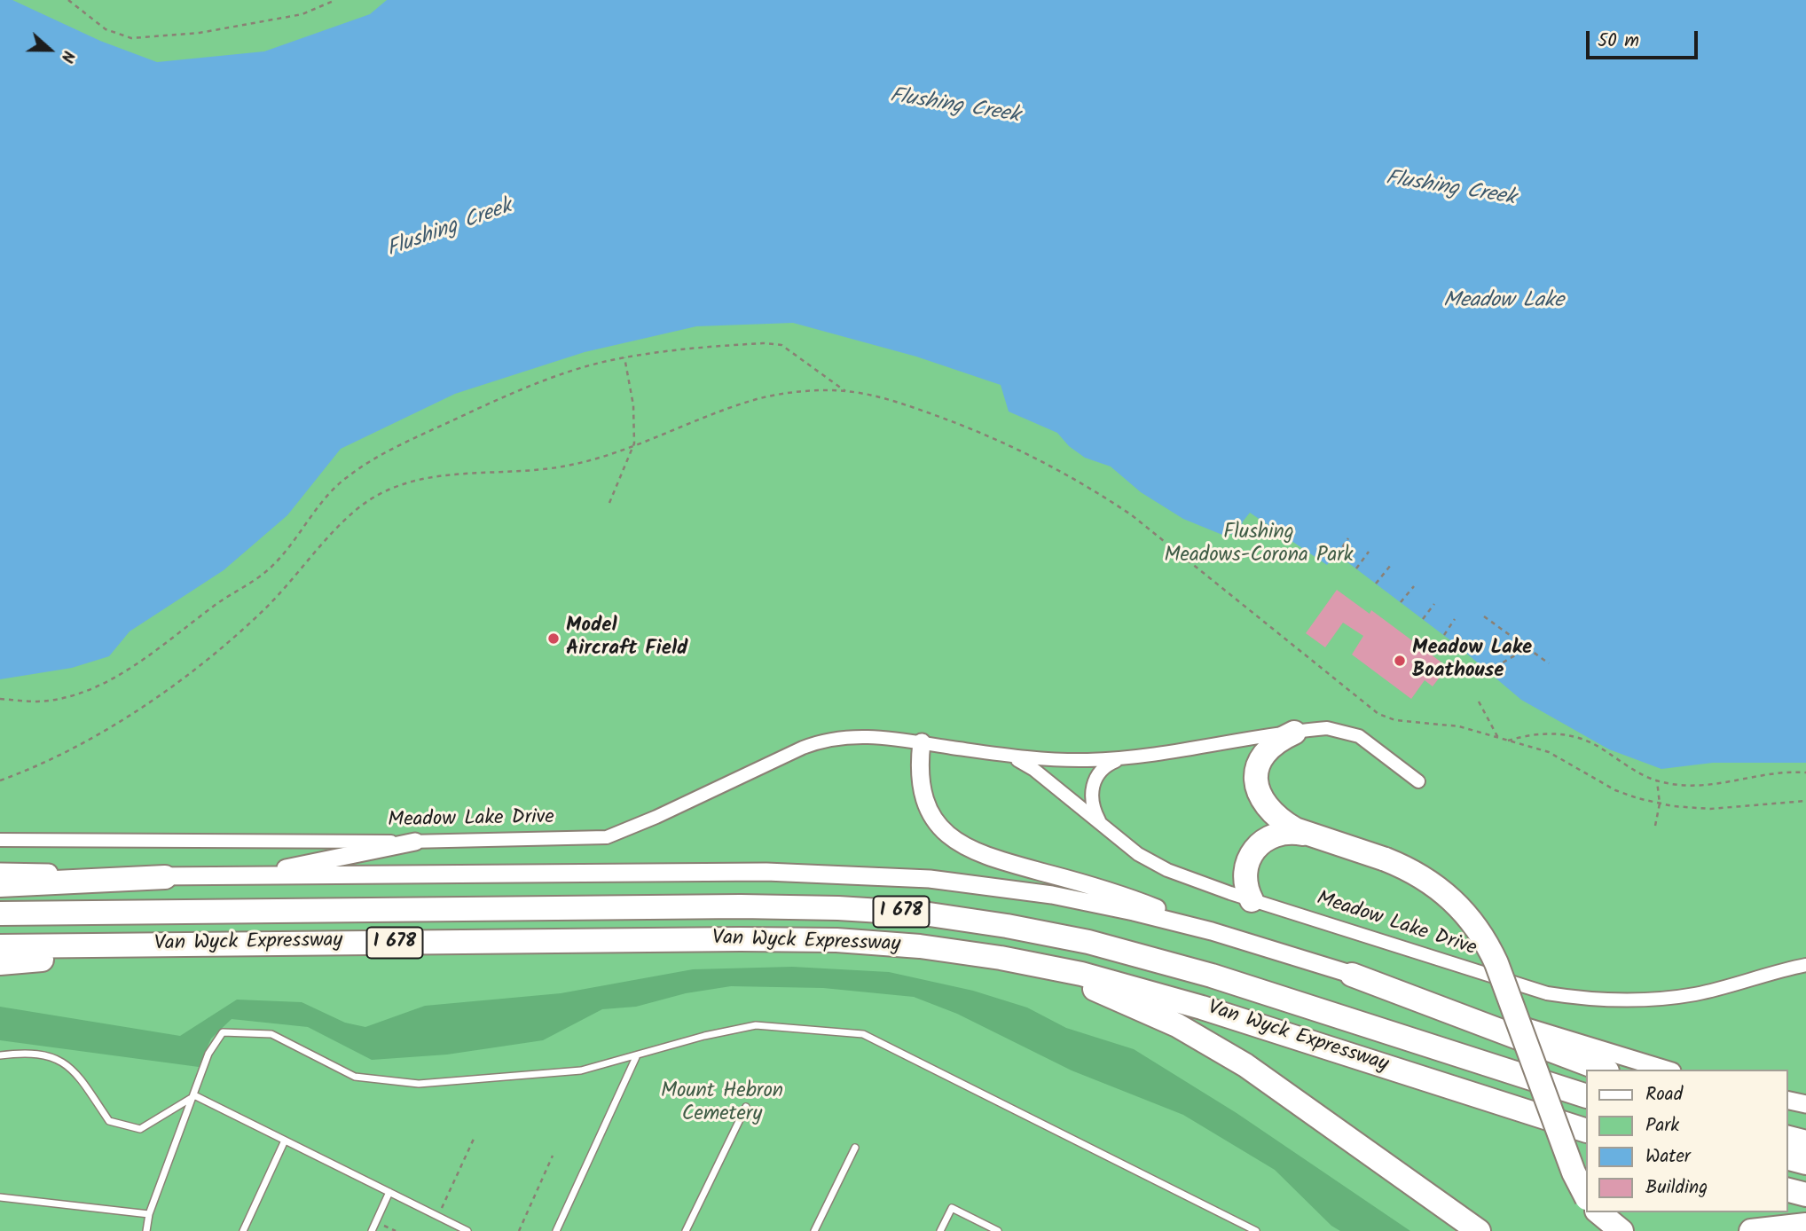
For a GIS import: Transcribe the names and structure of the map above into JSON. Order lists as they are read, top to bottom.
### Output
{
  "streets": {
    "highway": ["I 678", "Van Wyck Expressway"],
    "street": ["Meadow Lake Drive"]
  },
  "water": ["Flushing Creek", "Meadow Lake"],
  "parks": ["Flushing Meadows-Corona Park", "Mount Hebron Cemetery"],
  "places": ["Model Aircraft Field", "Meadow Lake Boathouse"],
  "legend": [
    "Road",
    "Park",
    "Water",
    "Building"
  ],
  "scale_bar": "50 m",
  "north": "right"
}
